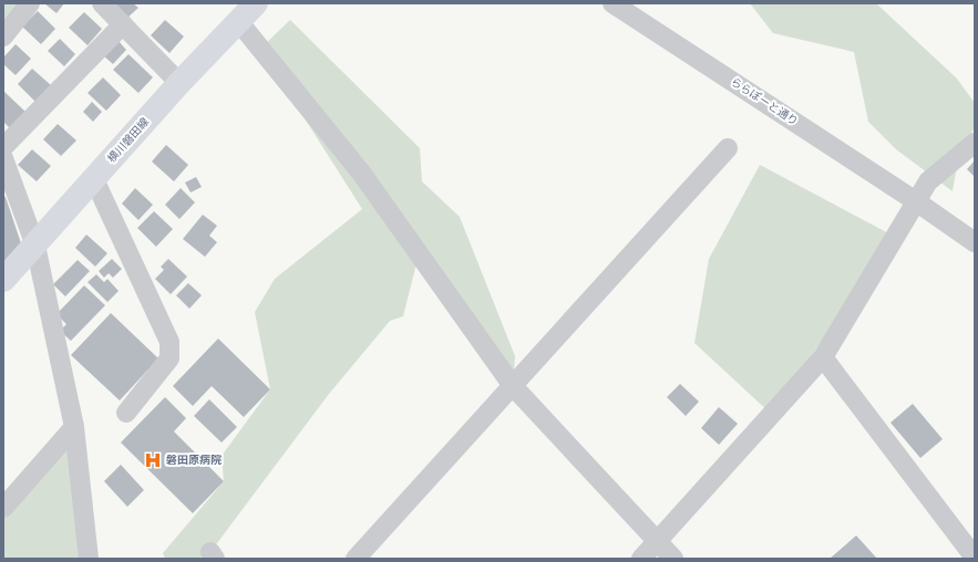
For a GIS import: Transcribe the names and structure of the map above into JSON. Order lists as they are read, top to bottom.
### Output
{
  "streets": {
    "main road": ["横川磐田線"],
    "street": ["ららぽーと通り"]
  },
  "places": {
    "hospital": ["磐田原病院"]
  }
}
